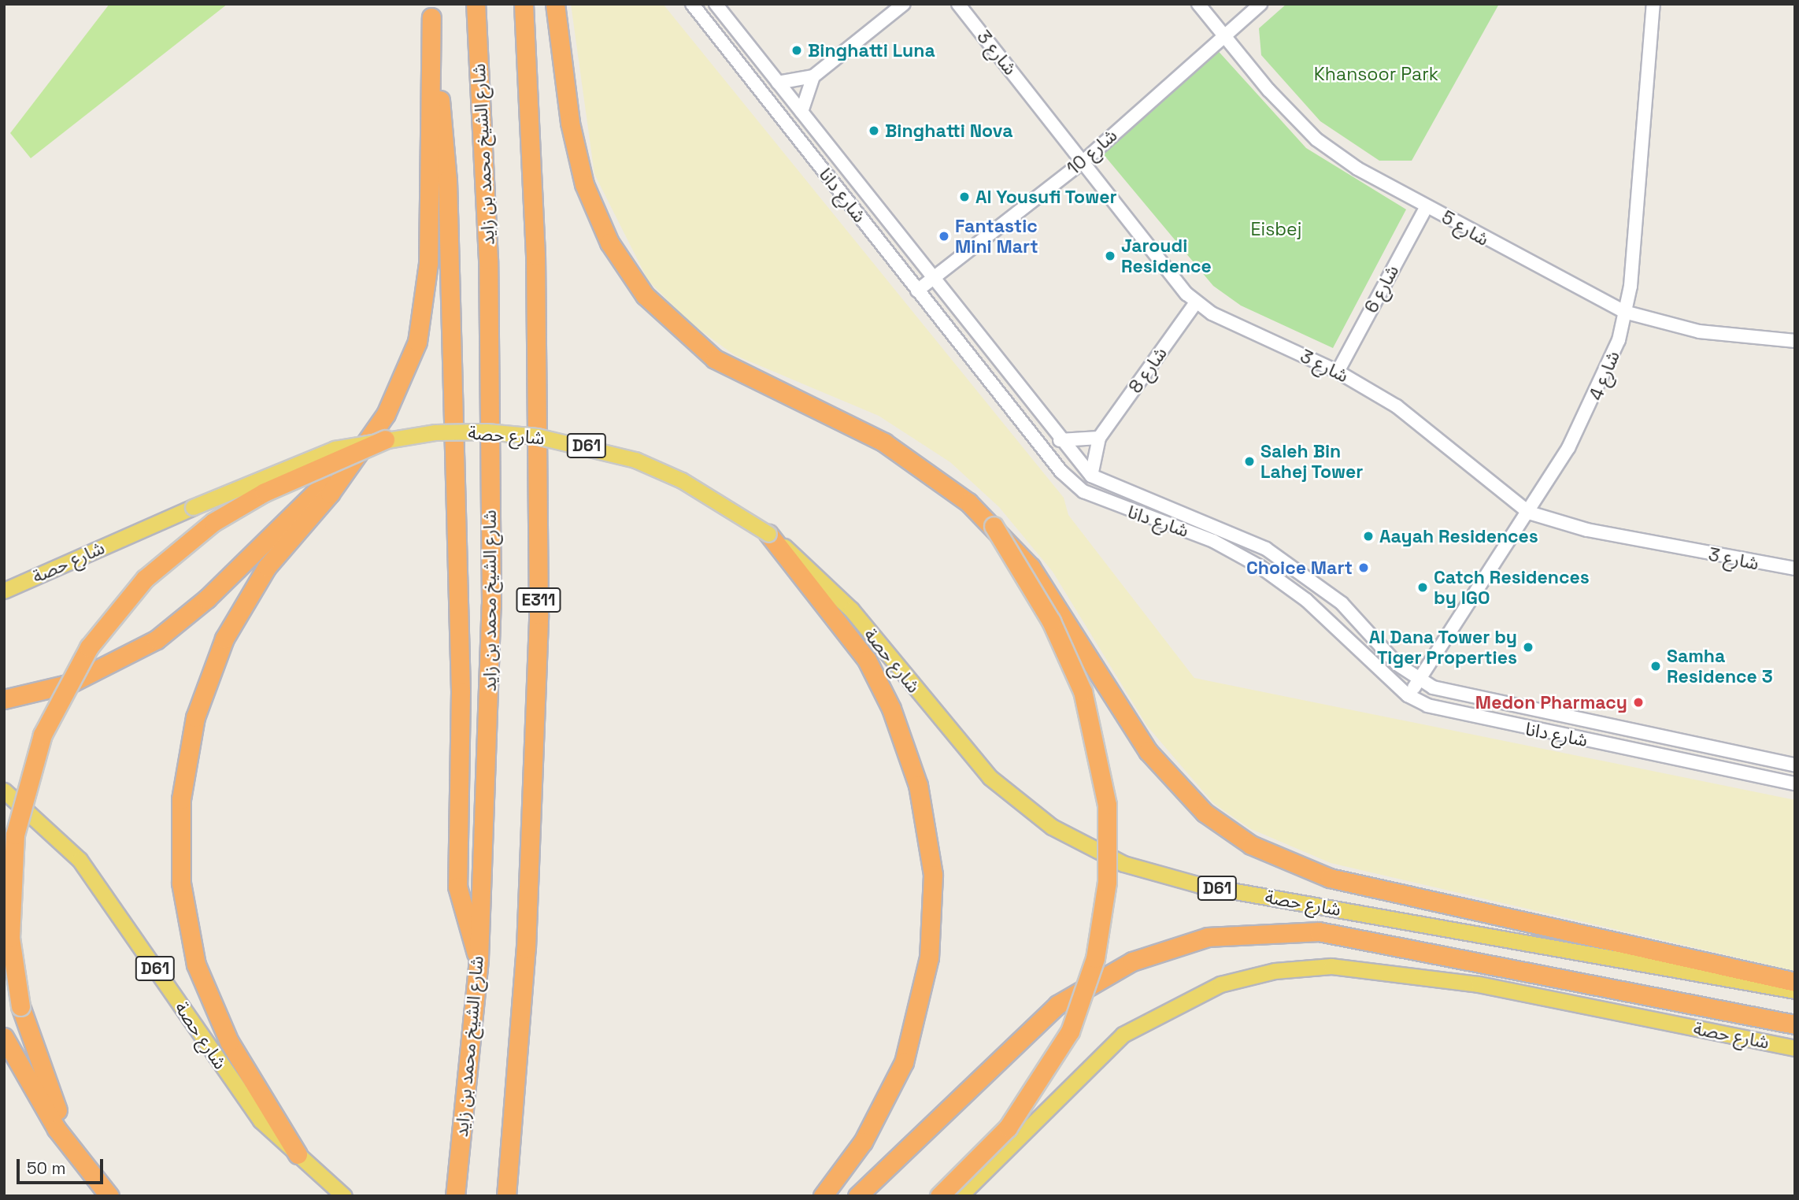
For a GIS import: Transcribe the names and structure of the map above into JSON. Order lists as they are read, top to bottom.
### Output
{
  "streets": {
    "highway": ["شارع الشيخ محمد بن زايد", "E311"],
    "main road": ["شارع حصة", "D61"],
    "street": [
      "شارع 3",
      "شارع 10",
      "شارع دانا",
      "شارع 5",
      "شارع 6",
      "شارع 8",
      "شارع 4"
    ]
  },
  "crossings": [
    ["شارع 3", "شارع 10"],
    ["شارع 3", "شارع 6"],
    ["شارع 3", "شارع 8"],
    ["شارع 3", "شارع 4"],
    ["شارع 10", "شارع دانا"],
    ["شارع 10", "شارع 5"],
    ["شارع دانا", "شارع 8"],
    ["شارع دانا", "شارع 4"],
    ["شارع 5", "شارع 6"],
    ["شارع 5", "شارع 4"]
  ],
  "parks": ["Khansoor Park", "Eisbej"],
  "places": [
    "Binghatti Luna",
    "Binghatti Nova",
    "Al Yousufi Tower",
    "Fantastic Mini Mart",
    "Jaroudi Residence",
    "Saleh Bin Lahej Tower",
    "Aayah Residences",
    "Choice Mart",
    "Catch Residences by IGO",
    "Al Dana Tower by Tiger Properties",
    "Samha Residence 3",
    "Medon Pharmacy"
  ],
  "scale_bar": "50 m"
}
